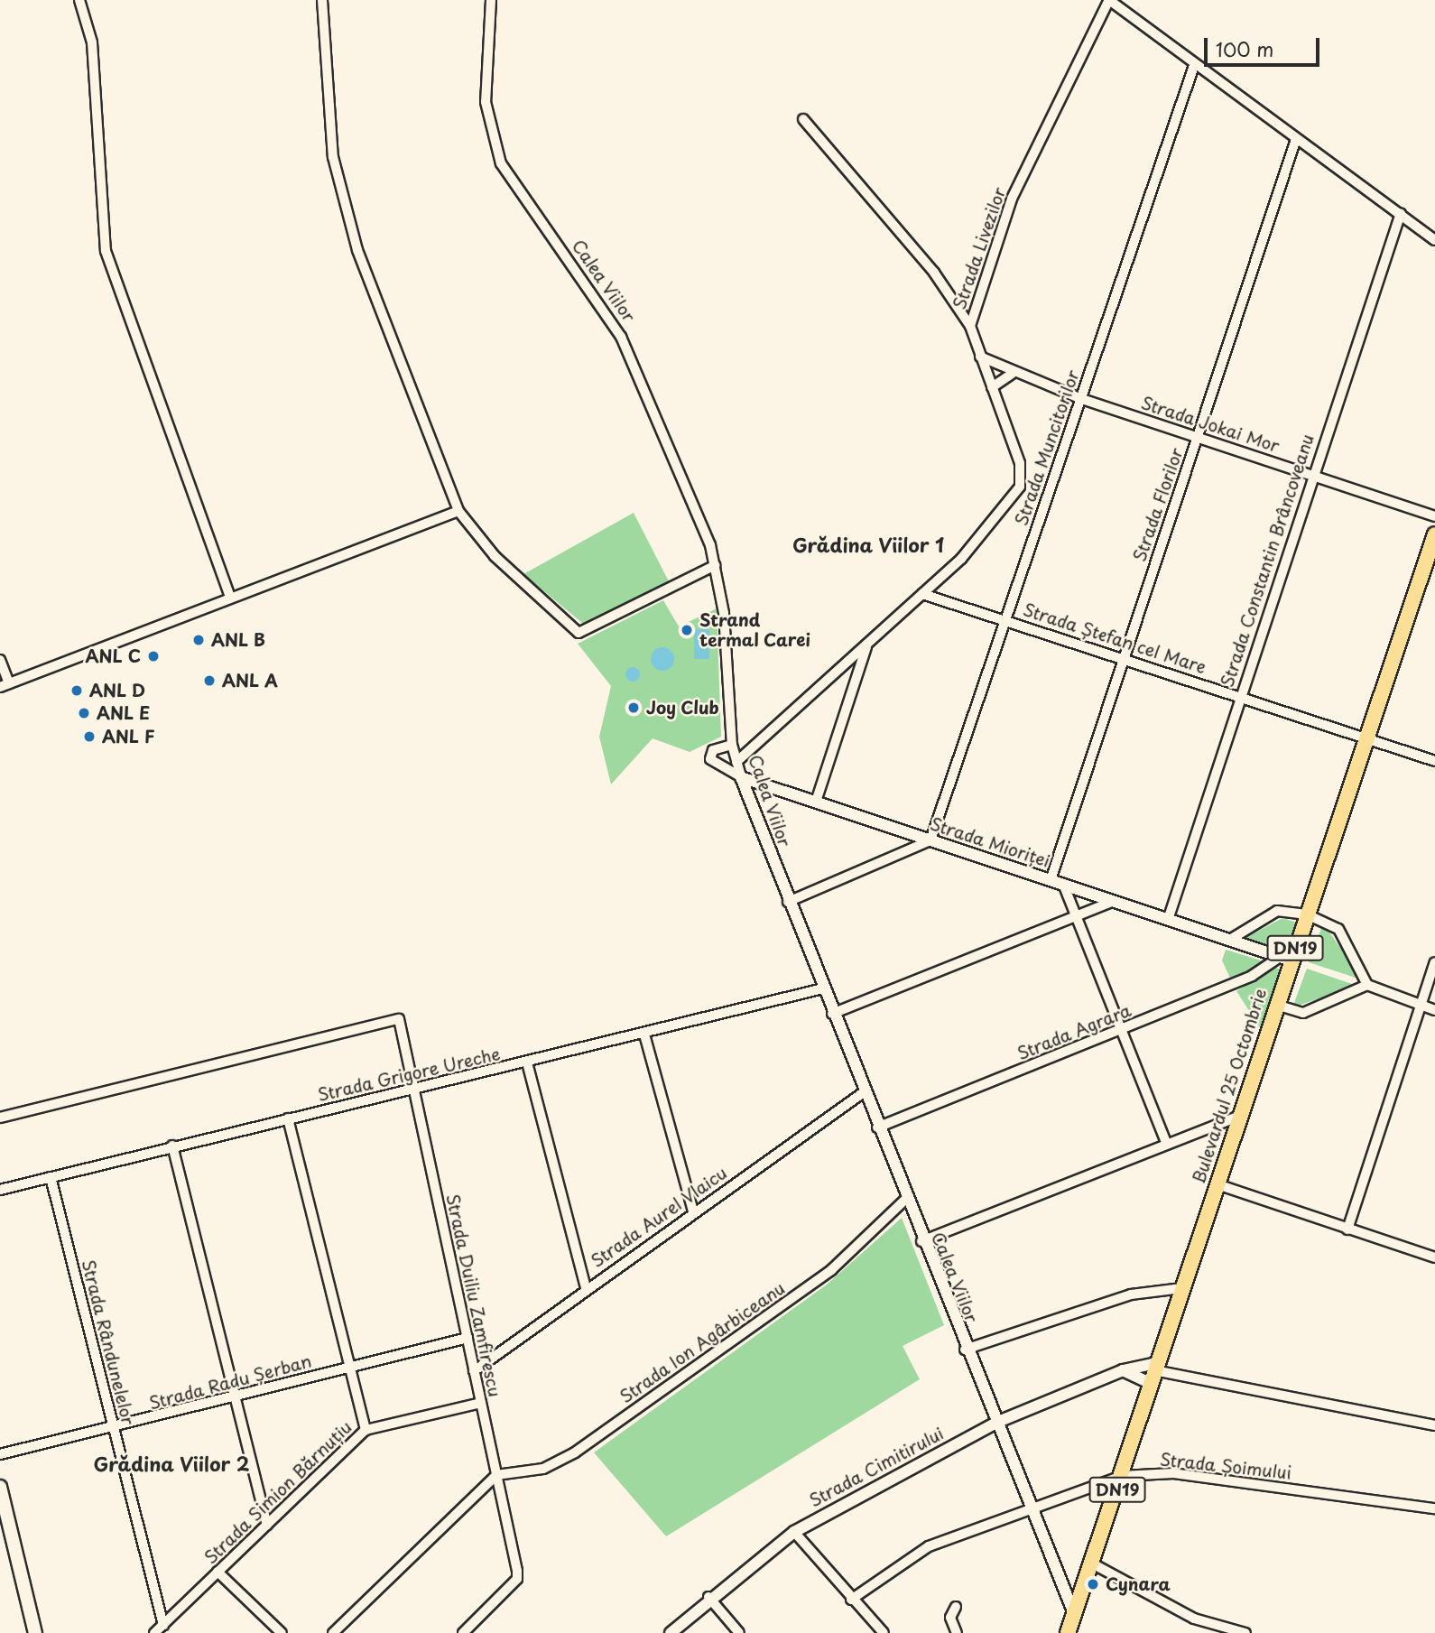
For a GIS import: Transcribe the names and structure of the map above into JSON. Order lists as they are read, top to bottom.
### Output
{
  "streets": {
    "main road": ["DN19", "Bulevardul 25 Octombrie"],
    "street": [
      "Strada Livezilor",
      "Calea Viilor",
      "Strada Jokai Mor",
      "Strada Muncitorilor",
      "Strada Florilor",
      "Strada Constantin Brâncoveanu",
      "Strada Ștefan cel Mare",
      "Strada Mioriței",
      "Strada Agrara",
      "Strada Grigore Ureche",
      "Strada Aurel Vlaicu",
      "Strada Duiliu Zamfirescu",
      "Strada Rândunelelor",
      "Strada Ion Agârbiceanu",
      "Strada Radu Șerban",
      "Strada Șoimului",
      "Strada Cimitirului",
      "Strada Simion Bărnuțiu"
    ]
  },
  "crossings": [
    ["Strada Livezilor", "Calea Viilor"],
    ["Strada Livezilor", "Strada Jokai Mor"],
    ["Strada Livezilor", "Strada Ștefan cel Mare"],
    ["Strada Livezilor", "Strada Mioriței"],
    ["Calea Viilor", "Strada Mioriței"],
    ["Calea Viilor", "DN19"],
    ["Calea Viilor", "Strada Agrara"],
    ["Calea Viilor", "Strada Grigore Ureche"],
    ["Calea Viilor", "Bulevardul 25 Octombrie"],
    ["Calea Viilor", "Strada Aurel Vlaicu"],
    ["Calea Viilor", "Strada Ion Agârbiceanu"],
    ["Calea Viilor", "Strada Șoimului"],
    ["Calea Viilor", "Strada Cimitirului"],
    ["Strada Jokai Mor", "Strada Muncitorilor"],
    ["Strada Jokai Mor", "Strada Florilor"],
    ["Strada Jokai Mor", "Strada Constantin Brâncoveanu"],
    ["Strada Muncitorilor", "Strada Ștefan cel Mare"],
    ["Strada Muncitorilor", "Strada Mioriței"],
    ["Strada Florilor", "Strada Ștefan cel Mare"],
    ["Strada Florilor", "Strada Mioriței"],
    ["Strada Constantin Brâncoveanu", "Strada Ștefan cel Mare"],
    ["Strada Constantin Brâncoveanu", "Strada Mioriței"],
    ["Strada Ștefan cel Mare", "Bulevardul 25 Octombrie"],
    ["Strada Mioriței", "Strada Agrara"],
    ["Strada Mioriței", "Bulevardul 25 Octombrie"],
    ["DN19", "Bulevardul 25 Octombrie"],
    ["Strada Agrara", "Bulevardul 25 Octombrie"],
    ["Strada Grigore Ureche", "Strada Duiliu Zamfirescu"],
    ["Strada Grigore Ureche", "Strada Rândunelelor"],
    ["Bulevardul 25 Octombrie", "Strada Șoimului"],
    ["Bulevardul 25 Octombrie", "Strada Cimitirului"],
    ["Strada Aurel Vlaicu", "Strada Duiliu Zamfirescu"],
    ["Strada Duiliu Zamfirescu", "Strada Ion Agârbiceanu"],
    ["Strada Duiliu Zamfirescu", "Strada Radu Șerban"],
    ["Strada Duiliu Zamfirescu", "Strada Simion Bărnuțiu"],
    ["Strada Rândunelelor", "Strada Radu Șerban"],
    ["Strada Rândunelelor", "Strada Simion Bărnuțiu"]
  ],
  "districts": ["Grădina Viilor 1", "Grădina Viilor 2"],
  "places": [
    "Strand termal Carei",
    "ANL B",
    "ANL C",
    "ANL A",
    "ANL D",
    "Joy Club",
    "ANL E",
    "ANL F",
    "Cynara"
  ],
  "scale_bar": "100 m"
}
